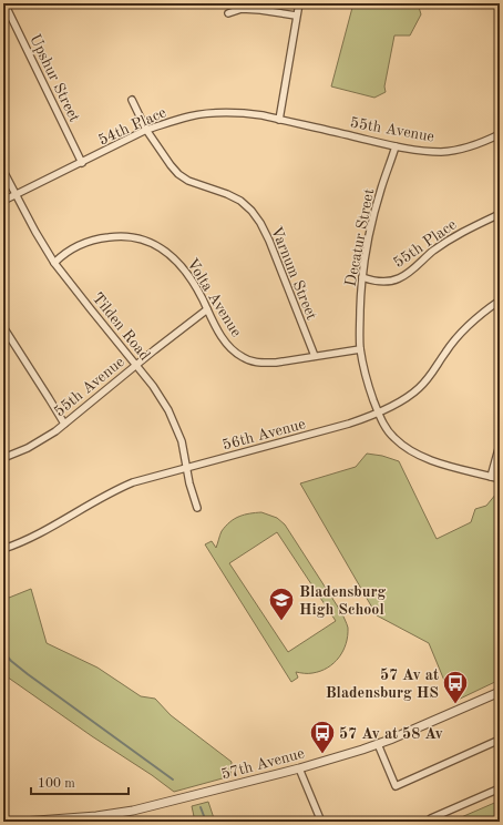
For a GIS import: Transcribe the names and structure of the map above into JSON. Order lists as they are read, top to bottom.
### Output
{
  "streets": {
    "street": [
      "Upshur Street",
      "54th Place",
      "55th Avenue",
      "Decatur Street",
      "55th Place",
      "Varnum Street",
      "Volta Avenue",
      "Tilden Road",
      "56th Avenue",
      "57th Avenue"
    ]
  },
  "crossings": [
    ["Upshur Street", "54th Place"],
    ["54th Place", "55th Avenue"],
    ["54th Place", "Varnum Street"],
    ["54th Place", "Tilden Road"],
    ["55th Avenue", "Decatur Street"],
    ["55th Avenue", "Volta Avenue"],
    ["55th Avenue", "Tilden Road"],
    ["Decatur Street", "55th Place"],
    ["Decatur Street", "Volta Avenue"],
    ["Decatur Street", "56th Avenue"],
    ["Varnum Street", "Volta Avenue"],
    ["Volta Avenue", "Tilden Road"],
    ["Tilden Road", "56th Avenue"]
  ],
  "places": {
    "school or university": ["Bladensburg High School"],
    "bus stop": ["57 Av at Bladensburg HS", "57 Av at 58 Av"]
  },
  "scale_bar": "100 m"
}
